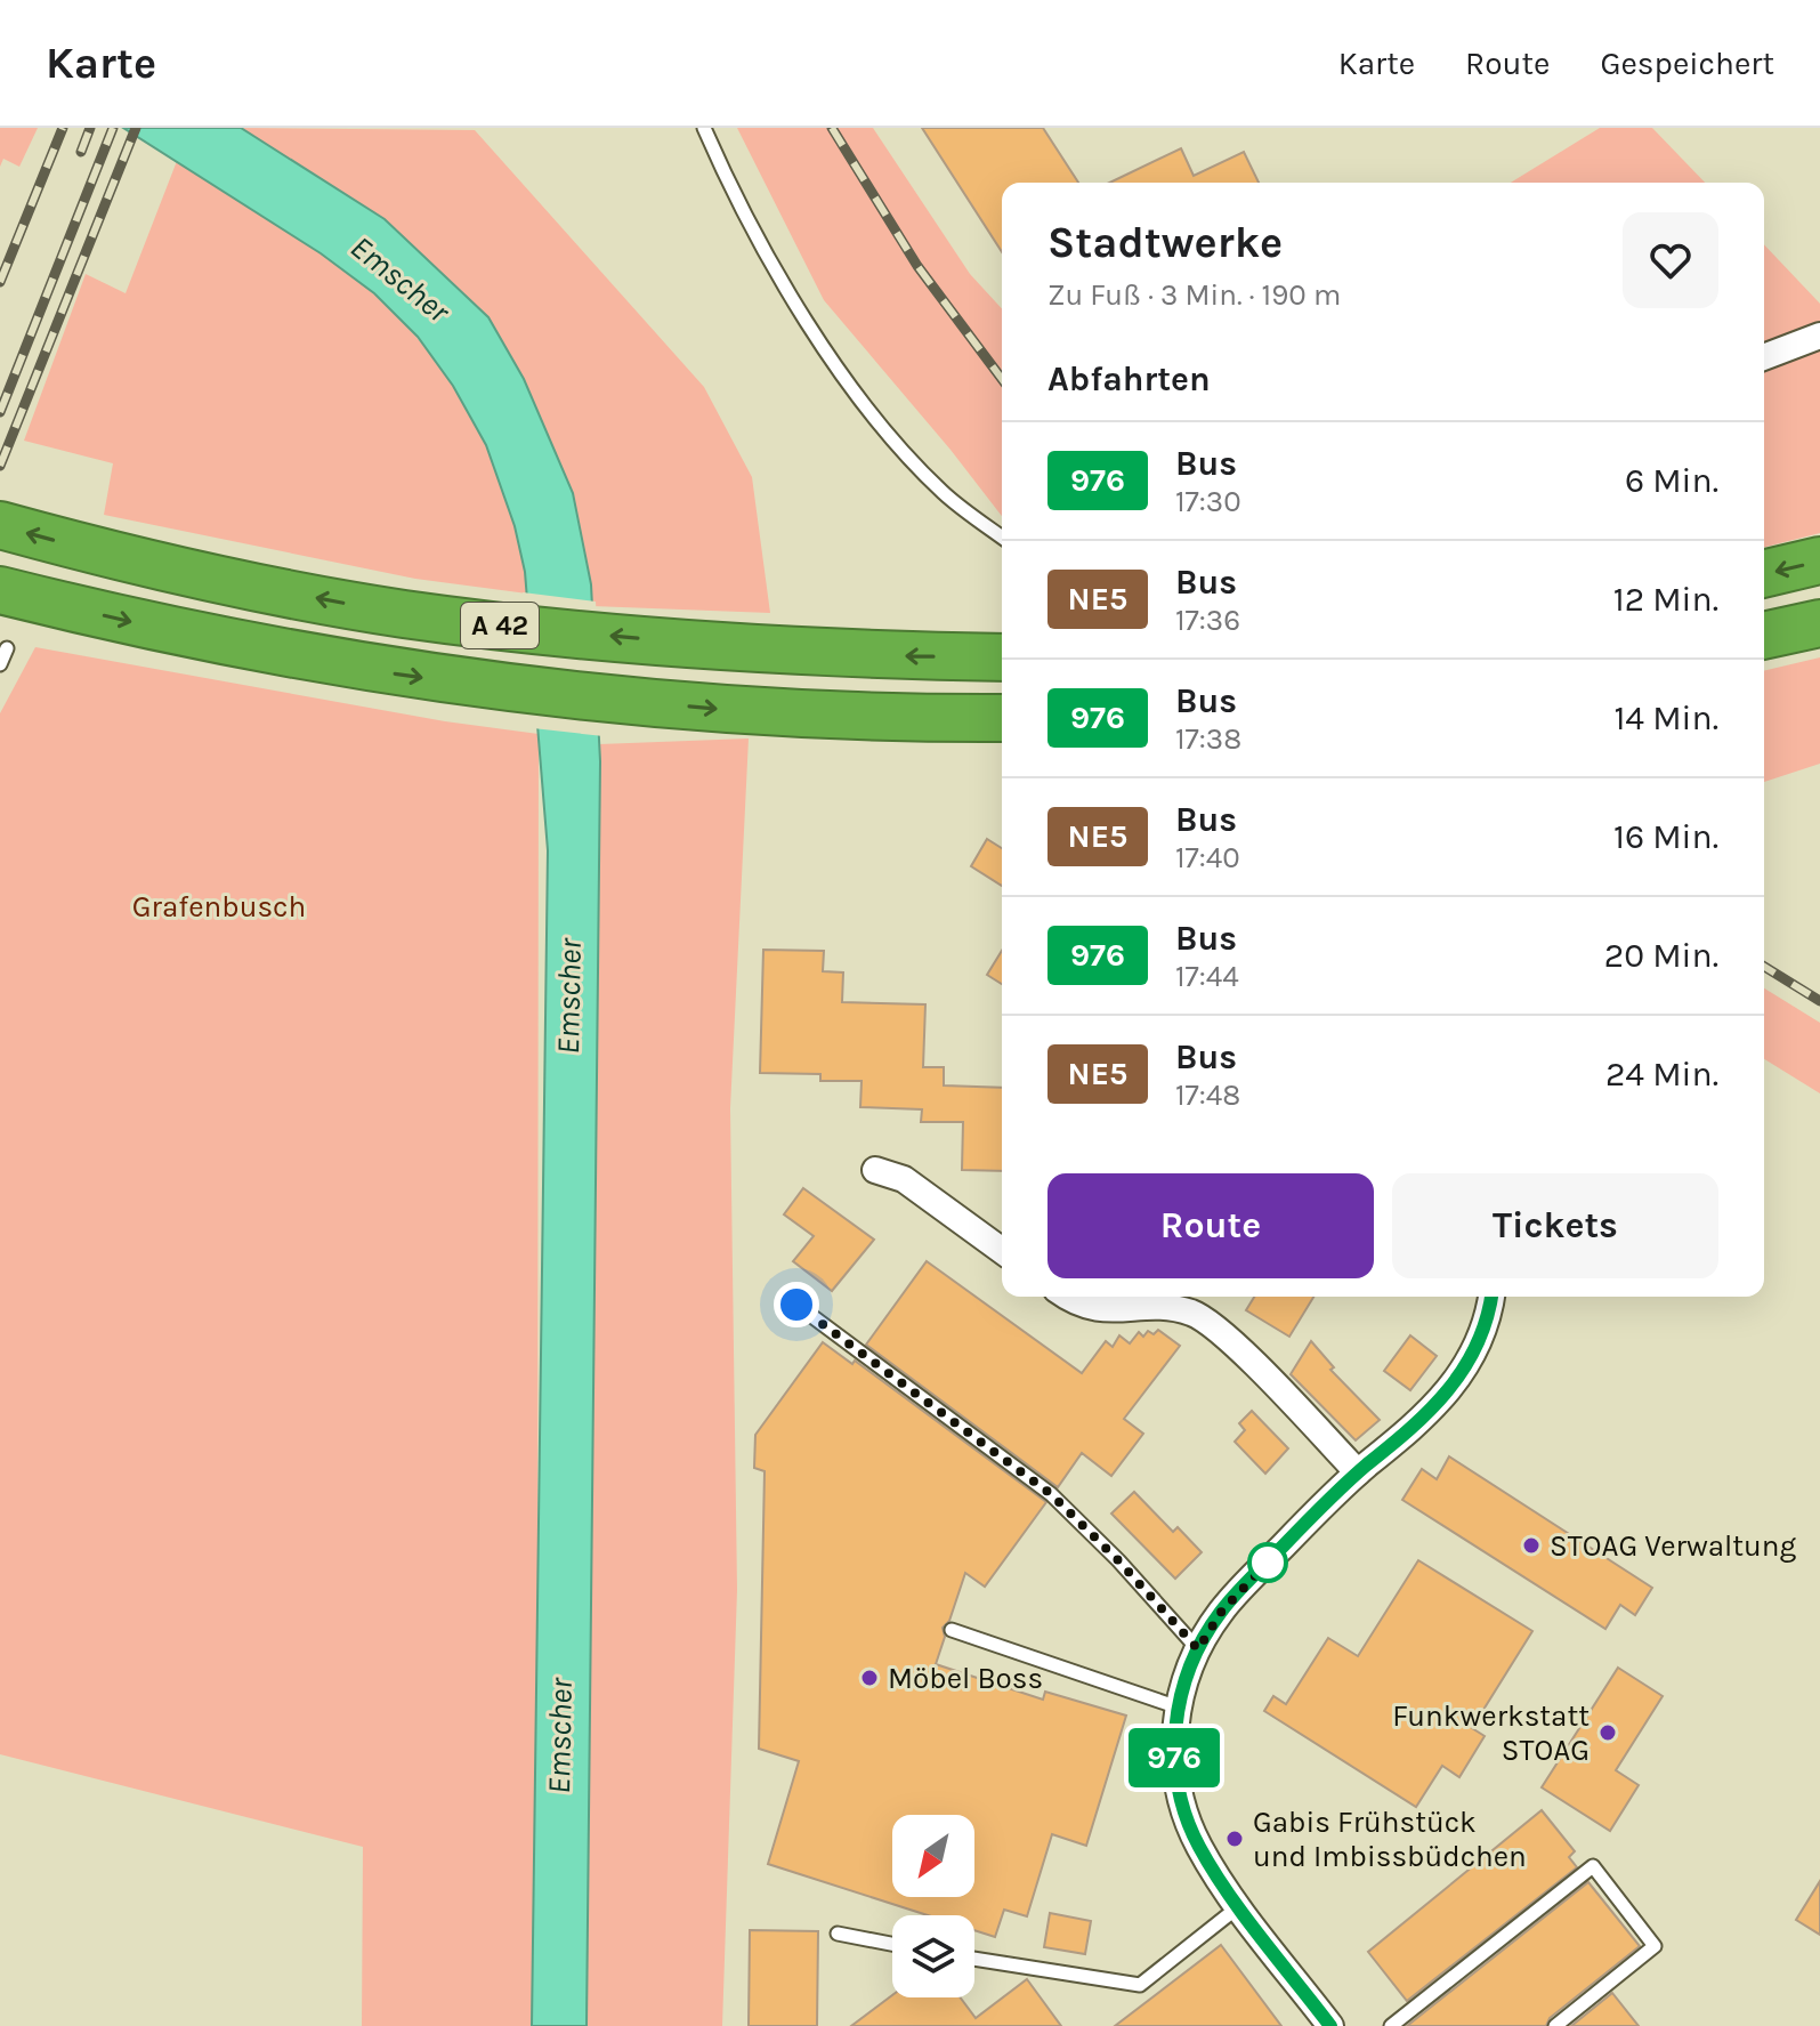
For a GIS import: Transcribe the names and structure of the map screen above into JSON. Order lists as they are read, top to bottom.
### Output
{
  "streets": {
    "highway": ["A 42"]
  },
  "water": ["Emscher"],
  "parks": ["Grafenbusch"],
  "places": [
    "STOAG Verwaltung",
    "Möbel Boss",
    "Funkwerkstatt STOAG",
    "Gabis Frühstück und Imbissbüdchen"
  ],
  "lines": ["bus line 976"],
  "north": "bottom left",
  "page": {
    "header": "Karte",
    "nav": ["Karte", "Route", "Gespeichert"],
    "on_map": "976",
    "heading": [
      ["Stadtwerke", "Zu Fuß · 3 Min. · 190 m"],
      "Abfahrten"
    ],
    "list": [
      {
        "mark": "976",
        "name": "Bus",
        "note": "17:30",
        "value": "6 Min."
      },
      {
        "mark": "NE5",
        "name": "Bus",
        "note": "17:36",
        "value": "12 Min."
      },
      {
        "mark": "976",
        "name": "Bus",
        "note": "17:38",
        "value": "14 Min."
      },
      {
        "mark": "NE5",
        "name": "Bus",
        "note": "17:40",
        "value": "16 Min."
      },
      {
        "mark": "976",
        "name": "Bus",
        "note": "17:44",
        "value": "20 Min."
      },
      {
        "mark": "NE5",
        "name": "Bus",
        "note": "17:48",
        "value": "24 Min."
      }
    ],
    "buttons": ["Route", "Tickets"]
  }
}
